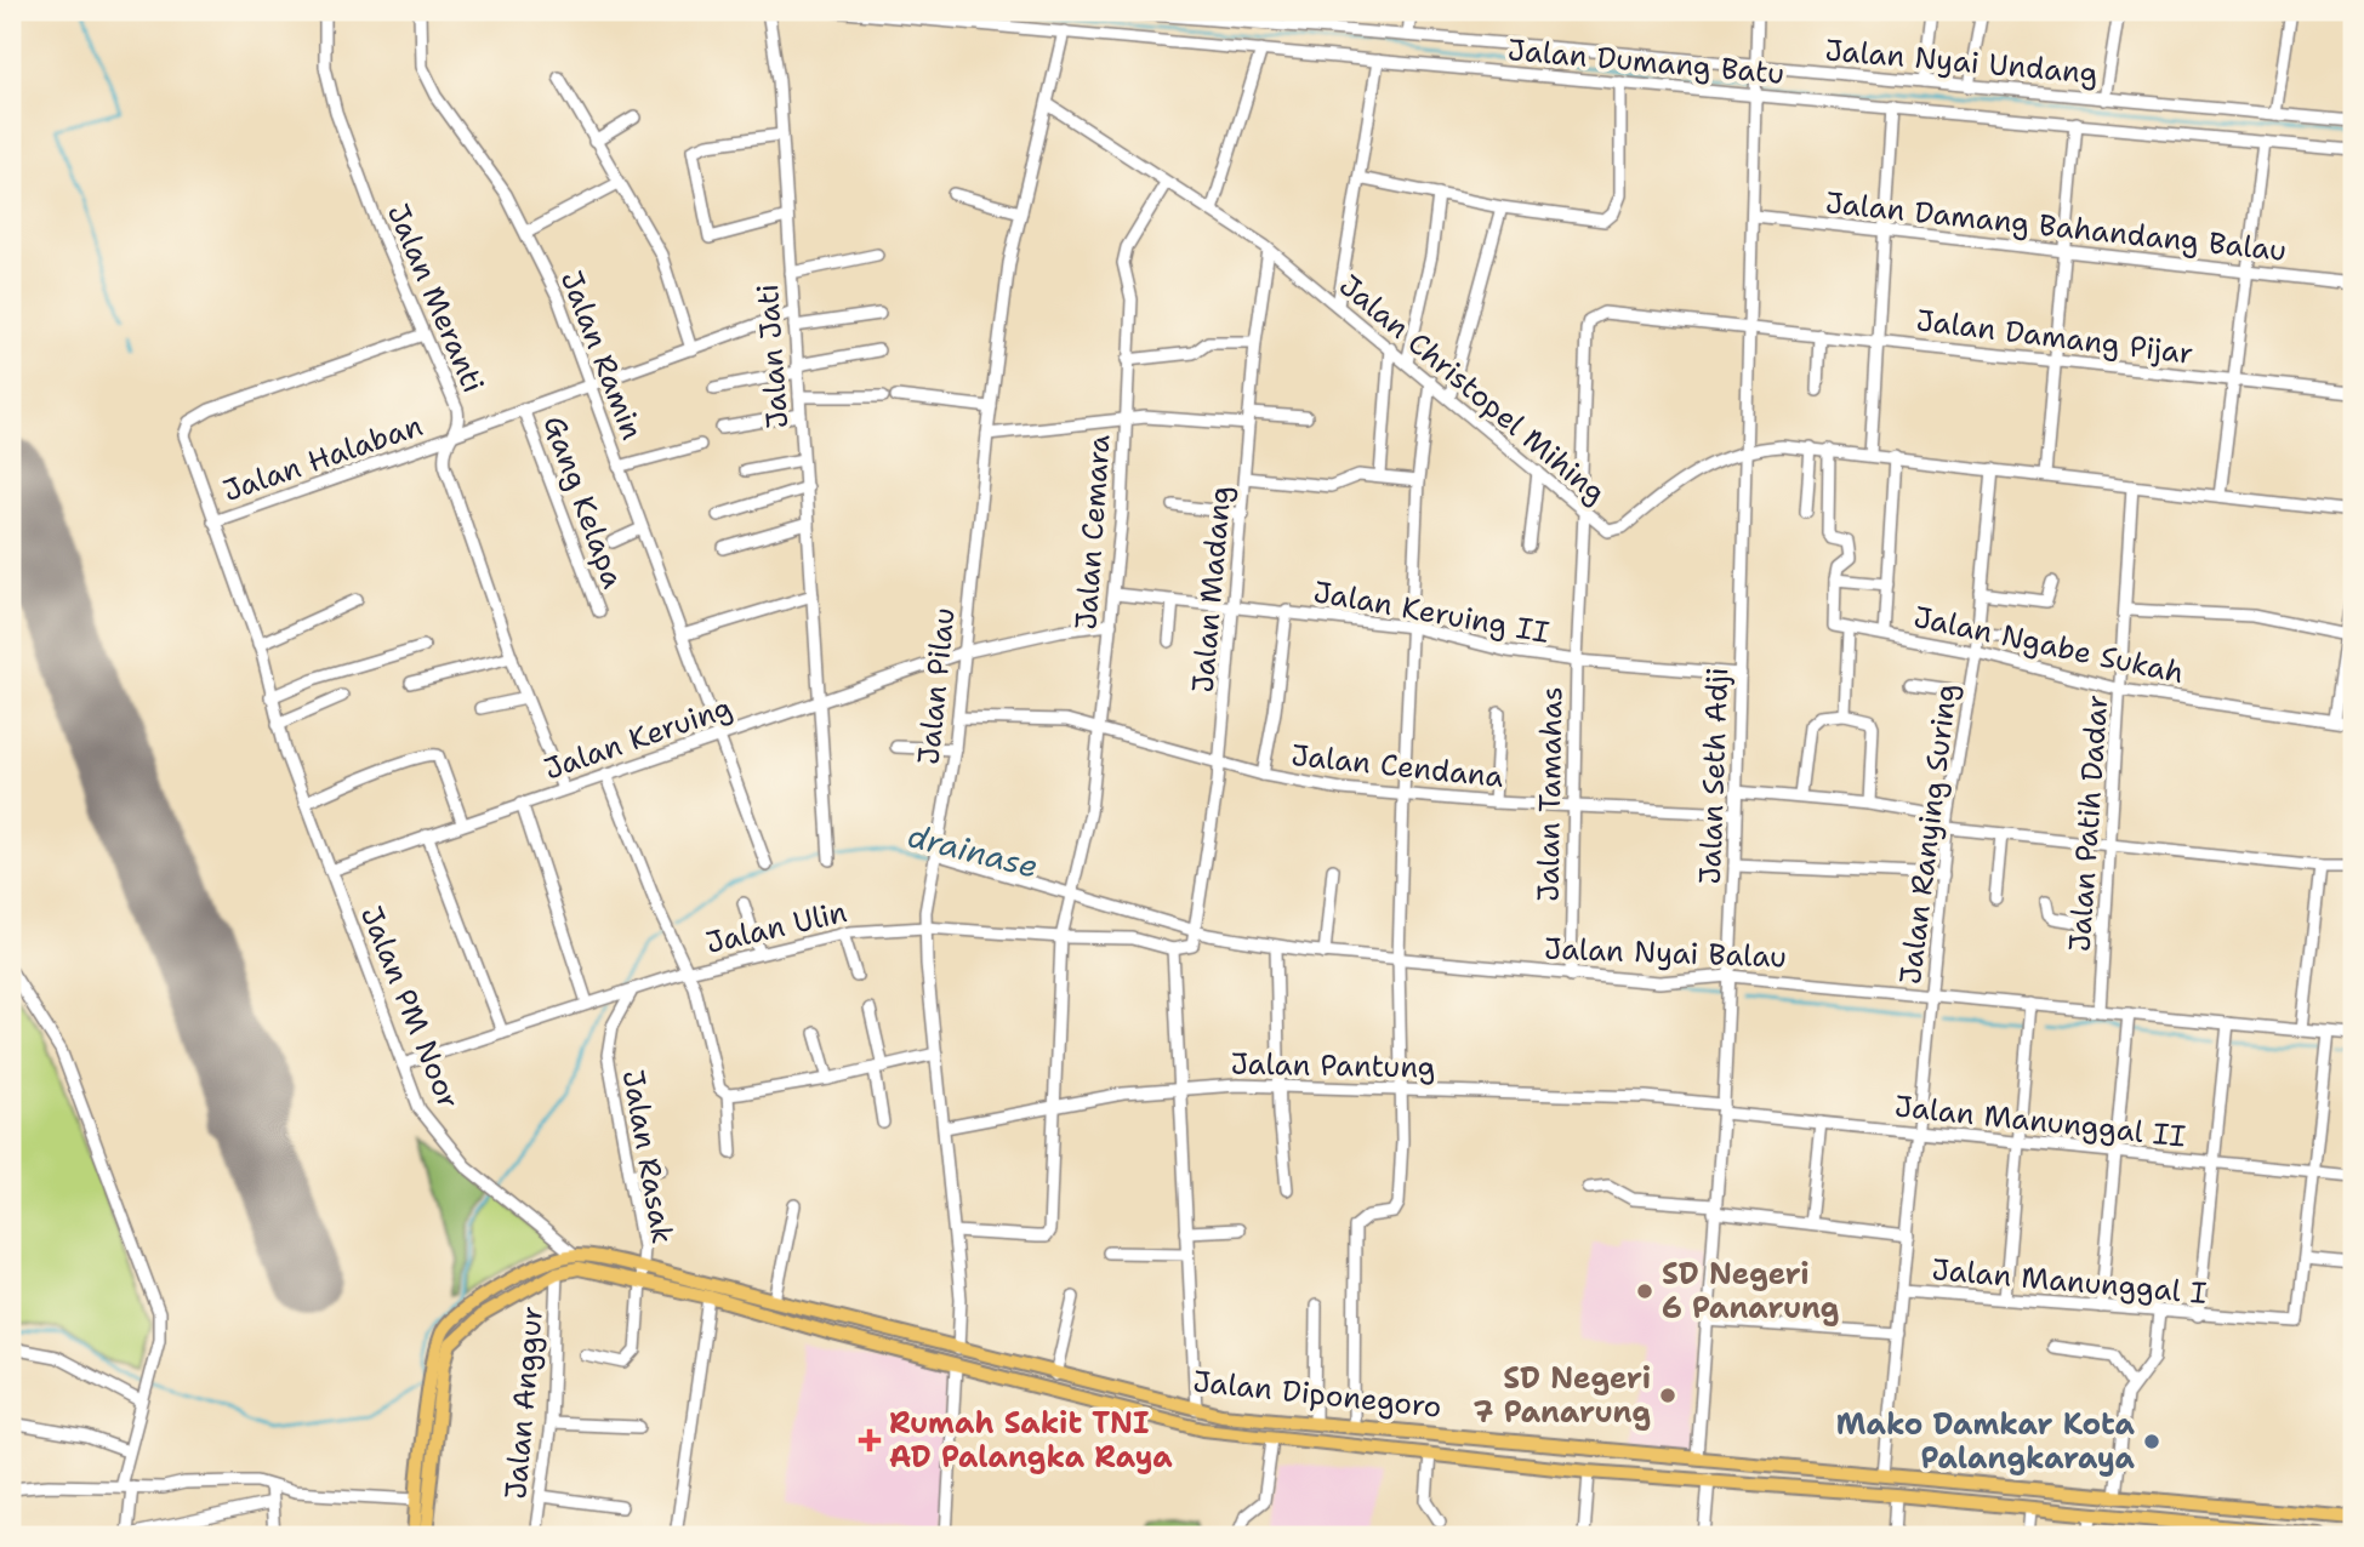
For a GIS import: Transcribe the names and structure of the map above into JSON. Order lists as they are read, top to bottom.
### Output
{
  "streets": {
    "main road": ["Jalan Diponegoro"],
    "street": [
      "Jalan Dumang Batu",
      "Jalan Nyai Undang",
      "Jalan Damang Bahandang Balau",
      "Jalan Meranti",
      "Jalan Damang Pijar",
      "Jalan Ramin",
      "Jalan Jati",
      "Jalan Christopel Mihing",
      "Jalan Halaban",
      "Gang Kelapa",
      "Jalan Cemara",
      "Jalan Madang",
      "Jalan Keruing II",
      "Jalan Ngabe Sukah",
      "Jalan Pilau",
      "Jalan Keruing",
      "Jalan Cendana",
      "Jalan Seth Adji",
      "Jalan Tamahas",
      "Jalan Patih Dadar",
      "Jalan Ranying Suring",
      "Jalan Ulin",
      "Jalan Nyai Balau",
      "Jalan PM Noor",
      "Jalan Pantung",
      "Jalan Manunggal II",
      "Jalan Rasak",
      "Jalan Manunggal I",
      "Jalan Anggur"
    ]
  },
  "crossings": [
    ["Jalan Dumang Batu", "Jalan Pilau"],
    ["Jalan Dumang Batu", "Jalan Seth Adji"],
    ["Jalan Nyai Undang", "Jalan Seth Adji"],
    ["Jalan Damang Bahandang Balau", "Jalan Seth Adji"],
    ["Jalan Meranti", "Jalan Halaban"],
    ["Jalan Meranti", "Jalan Keruing"],
    ["Jalan Meranti", "Jalan PM Noor"],
    ["Jalan Damang Pijar", "Jalan Seth Adji"],
    ["Jalan Damang Pijar", "Jalan Tamahas"],
    ["Jalan Ramin", "Jalan Halaban"],
    ["Jalan Ramin", "Jalan Keruing"],
    ["Jalan Jati", "Jalan Halaban"],
    ["Jalan Jati", "Jalan Keruing"],
    ["Jalan Christopel Mihing", "Jalan Cemara"],
    ["Jalan Christopel Mihing", "Jalan Madang"],
    ["Jalan Christopel Mihing", "Jalan Pilau"],
    ["Jalan Christopel Mihing", "Jalan Seth Adji"],
    ["Jalan Christopel Mihing", "Jalan Tamahas"],
    ["Jalan Christopel Mihing", "Jalan Patih Dadar"],
    ["Jalan Christopel Mihing", "Jalan Ranying Suring"],
    ["Jalan Halaban", "Gang Kelapa"],
    ["Jalan Halaban", "Jalan PM Noor"],
    ["Jalan Cemara", "Jalan Keruing II"],
    ["Jalan Cemara", "Jalan Pilau"],
    ["Jalan Cemara", "Jalan Keruing"],
    ["Jalan Cemara", "Jalan Cendana"],
    ["Jalan Cemara", "Jalan Ulin"],
    ["Jalan Cemara", "Jalan Nyai Balau"],
    ["Jalan Cemara", "Jalan Pantung"],
    ["Jalan Madang", "Jalan Keruing II"],
    ["Jalan Madang", "Jalan Cendana"],
    ["Jalan Madang", "Jalan Nyai Balau"],
    ["Jalan Keruing II", "Jalan Seth Adji"],
    ["Jalan Keruing II", "Jalan Tamahas"],
    ["Jalan Ngabe Sukah", "Jalan Patih Dadar"],
    ["Jalan Ngabe Sukah", "Jalan Ranying Suring"],
    ["Jalan Pilau", "Jalan Keruing"],
    ["Jalan Pilau", "Jalan Cendana"],
    ["Jalan Pilau", "Jalan Ulin"],
    ["Jalan Pilau", "Jalan Nyai Balau"],
    ["Jalan Pilau", "Jalan Pantung"],
    ["Jalan Pilau", "Jalan Diponegoro"],
    ["Jalan Keruing", "Jalan PM Noor"],
    ["Jalan Cendana", "Jalan Seth Adji"],
    ["Jalan Cendana", "Jalan Tamahas"],
    ["Jalan Seth Adji", "Jalan Nyai Balau"],
    ["Jalan Seth Adji", "Jalan Pantung"],
    ["Jalan Seth Adji", "Jalan Manunggal II"],
    ["Jalan Seth Adji", "Jalan Diponegoro"],
    ["Jalan Tamahas", "Jalan Nyai Balau"],
    ["Jalan Patih Dadar", "Jalan Nyai Balau"],
    ["Jalan Ranying Suring", "Jalan Nyai Balau"],
    ["Jalan Ranying Suring", "Jalan Manunggal II"],
    ["Jalan Ranying Suring", "Jalan Manunggal I"],
    ["Jalan Ranying Suring", "Jalan Diponegoro"],
    ["Jalan Ulin", "Jalan PM Noor"],
    ["Jalan Ulin", "Jalan Rasak"],
    ["Jalan PM Noor", "Jalan Diponegoro"],
    ["Jalan Pantung", "Jalan Manunggal II"],
    ["Jalan Rasak", "Jalan Diponegoro"],
    ["Jalan Diponegoro", "Jalan Anggur"]
  ],
  "water": ["drainase"],
  "places": {
    "other": ["SD Negeri 6 Panarung", "SD Negeri 7 Panarung", "Mako Damkar Kota Palangkaraya"],
    "health": ["Rumah Sakit TNI AD Palangka Raya"]
  }
}
